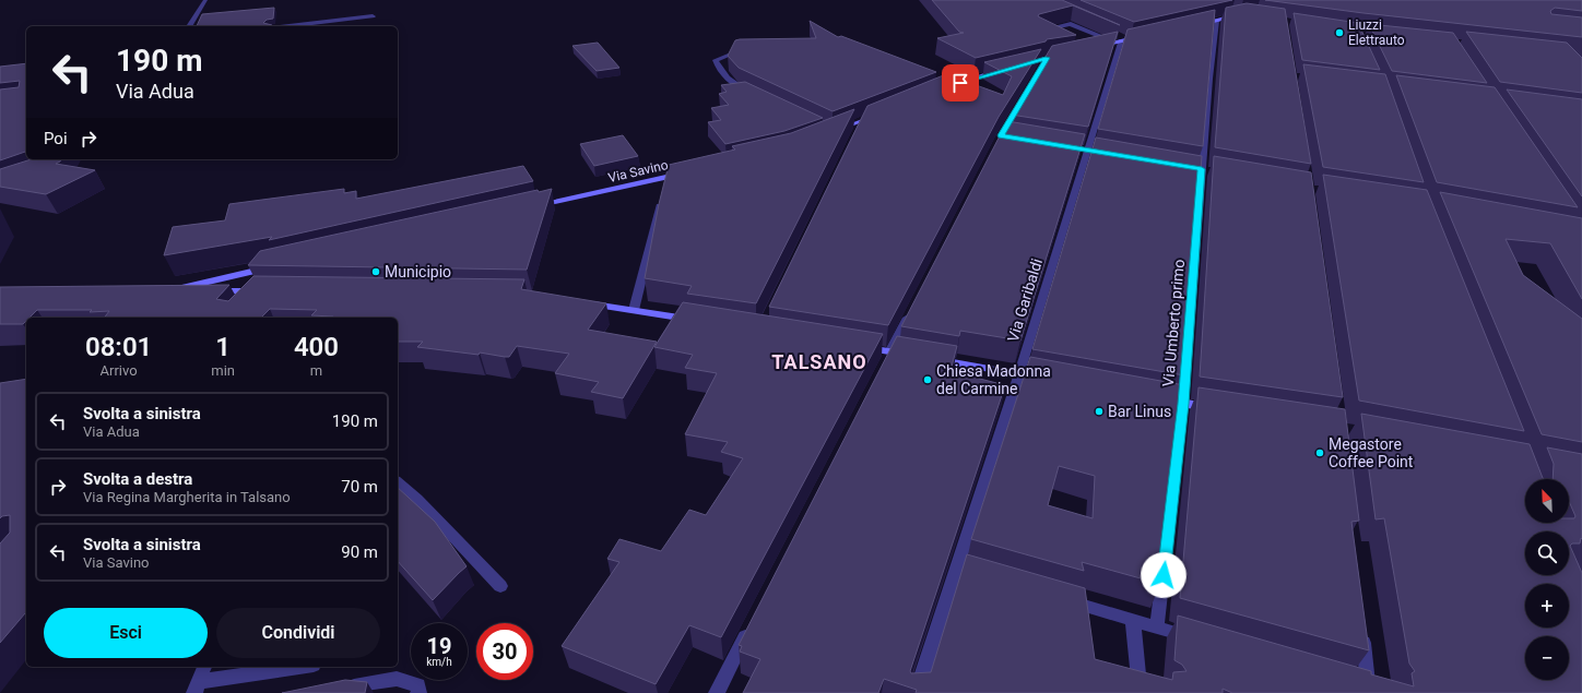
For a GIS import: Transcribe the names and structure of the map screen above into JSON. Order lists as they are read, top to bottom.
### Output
{
  "streets": {
    "street": ["Via Savino", "Via Garibaldi", "Via Umberto primo"]
  },
  "districts": ["TALSANO"],
  "places": [
    "Liuzzi Elettrauto",
    "Municipio",
    "Chiesa Madonna del Carmine",
    "Bar Linus",
    "Megastore Coffee Point"
  ],
  "north": "top left",
  "page": {
    "turn": ["190 m", "Via Adua"],
    "then": "Poi",
    "eta": [
      "08:01",
      "Arrivo",
      "1",
      "min",
      "400",
      "m"
    ],
    "list": [
      {
        "name": "Svolta a sinistra",
        "note": "Via Adua",
        "value": "190 m"
      },
      {
        "name": "Svolta a destra",
        "note": "Via Regina Margherita in Talsano",
        "value": "70 m"
      },
      {
        "name": "Svolta a sinistra",
        "note": "Via Savino",
        "value": "90 m"
      }
    ],
    "map_buttons": ["+", "−"],
    "buttons": ["Esci", "Condividi"],
    "speed": "19 km/h",
    "limit": "30"
  }
}
